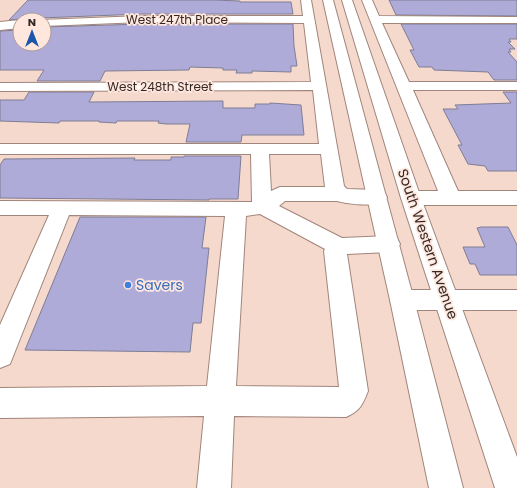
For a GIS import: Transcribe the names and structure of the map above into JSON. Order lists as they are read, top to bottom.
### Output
{
  "streets": {
    "street": ["West 247th Place", "West 248th Street", "South Western Avenue"]
  },
  "places": ["Savers"],
  "north": "top"
}
